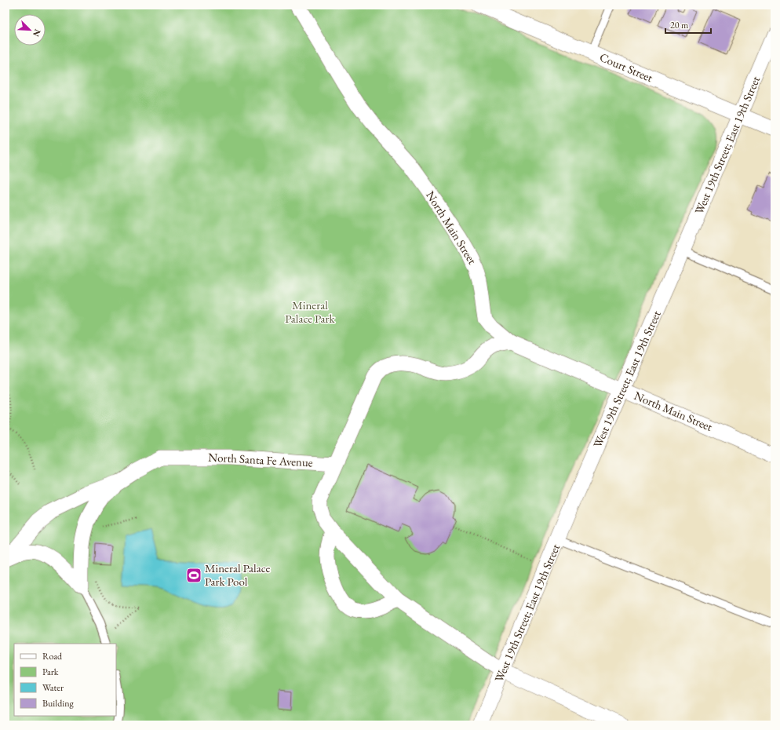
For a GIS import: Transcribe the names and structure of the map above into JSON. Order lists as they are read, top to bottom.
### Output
{
  "streets": {
    "street": [
      "Court Street",
      "West 19th Street; East 19th Street",
      "North Main Street",
      "North Santa Fe Avenue"
    ]
  },
  "crossings": [
    ["Court Street", "West 19th Street; East 19th Street"],
    ["West 19th Street; East 19th Street", "North Main Street"]
  ],
  "parks": ["Mineral Palace Park"],
  "places": {
    "sports": ["Mineral Palace Park Pool"]
  },
  "legend": [
    "Road",
    "Park",
    "Water",
    "Building"
  ],
  "scale_bar": "20 m",
  "north": "bottom right"
}
